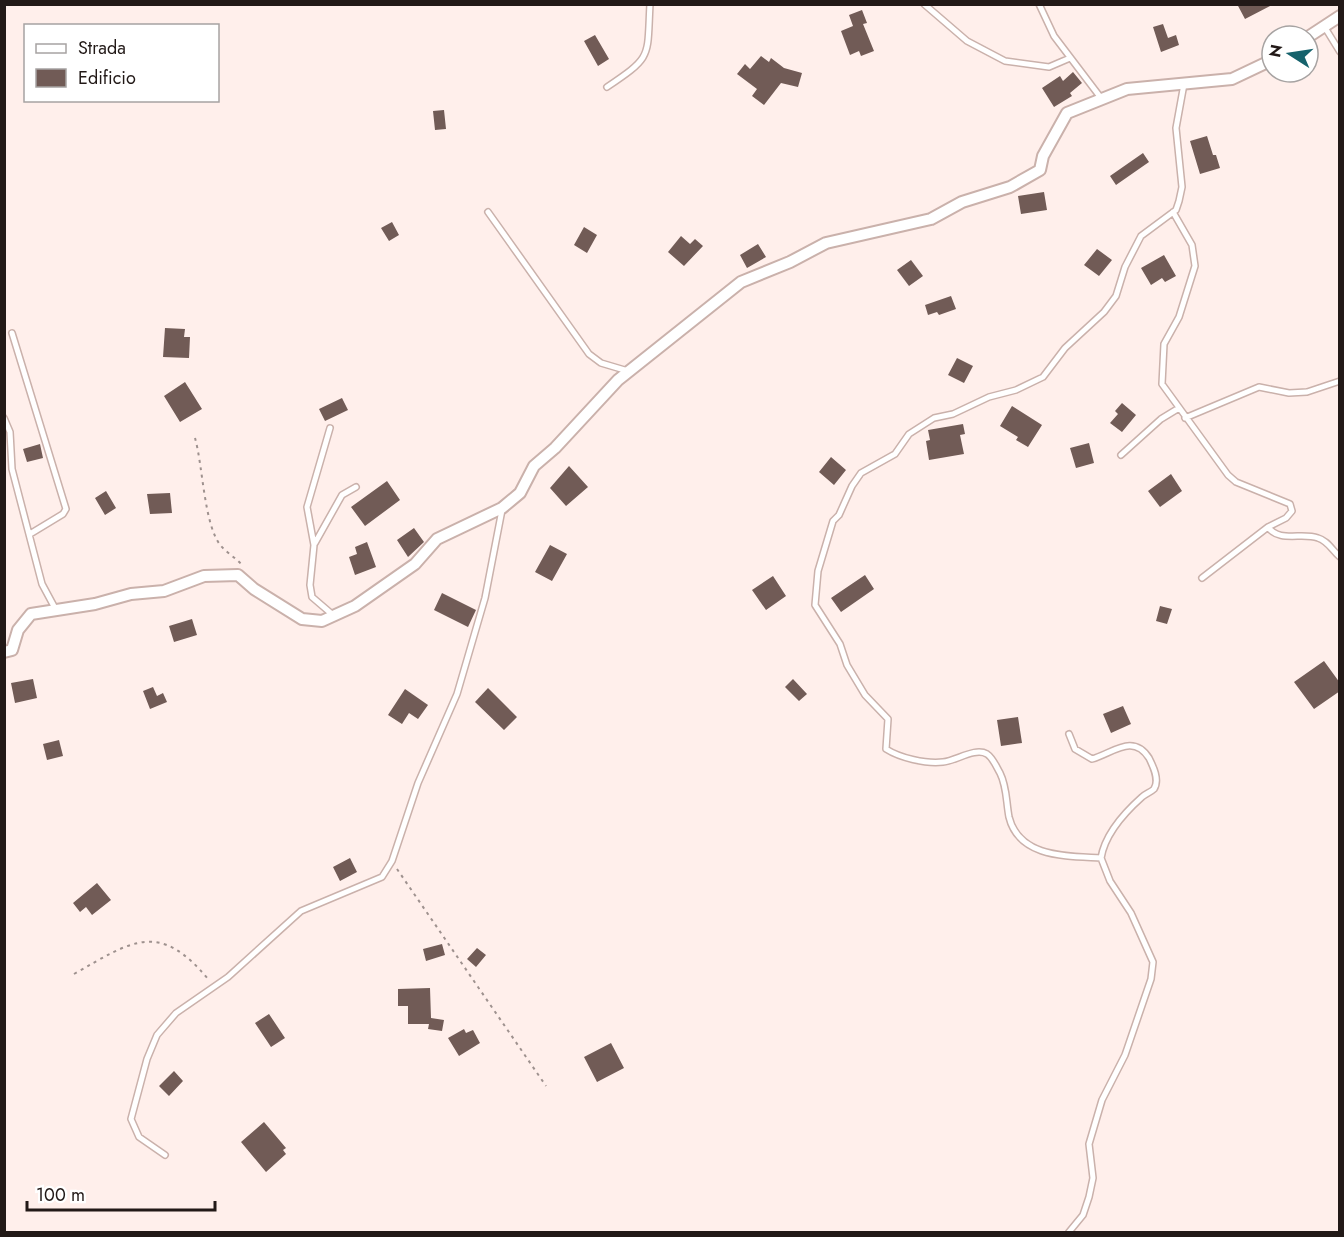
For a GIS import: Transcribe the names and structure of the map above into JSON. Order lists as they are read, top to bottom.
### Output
{
  "legend": ["Strada", "Edificio"],
  "scale_bar": "100 m",
  "north": "left"
}
